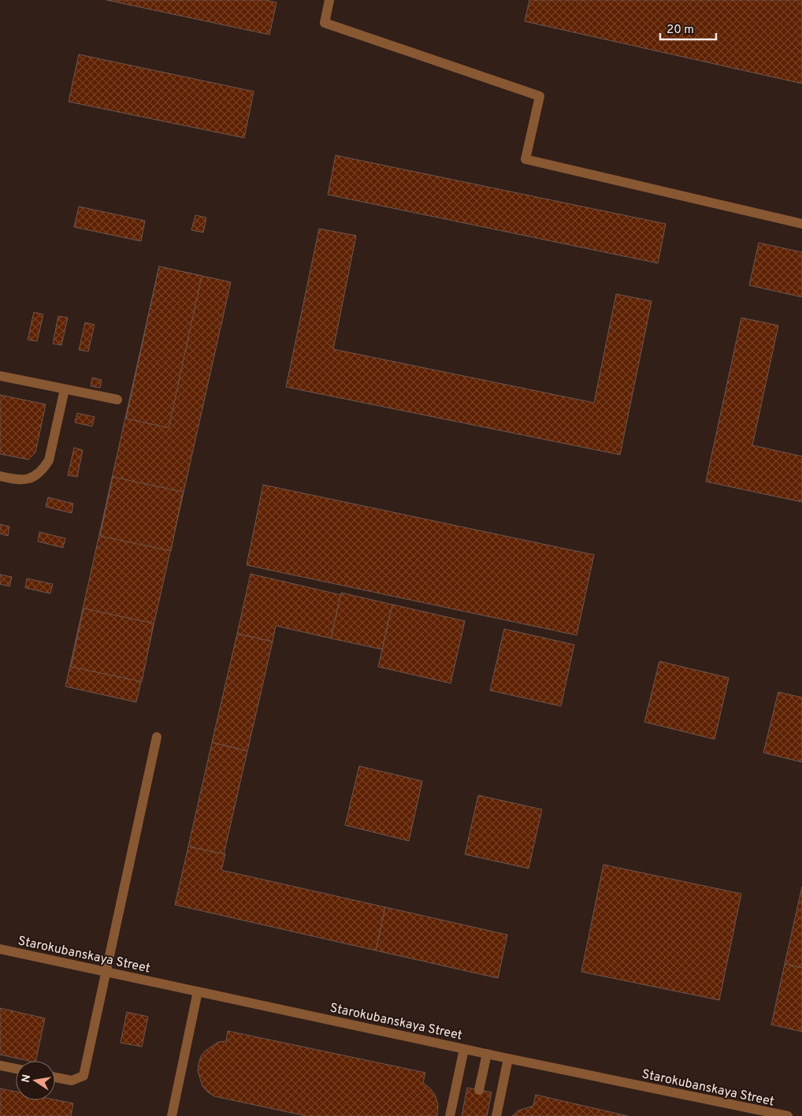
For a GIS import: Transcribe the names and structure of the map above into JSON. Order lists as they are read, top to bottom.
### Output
{
  "streets": {
    "street": ["Starokubanskaya Street"]
  },
  "scale_bar": "20 m",
  "north": "left"
}
